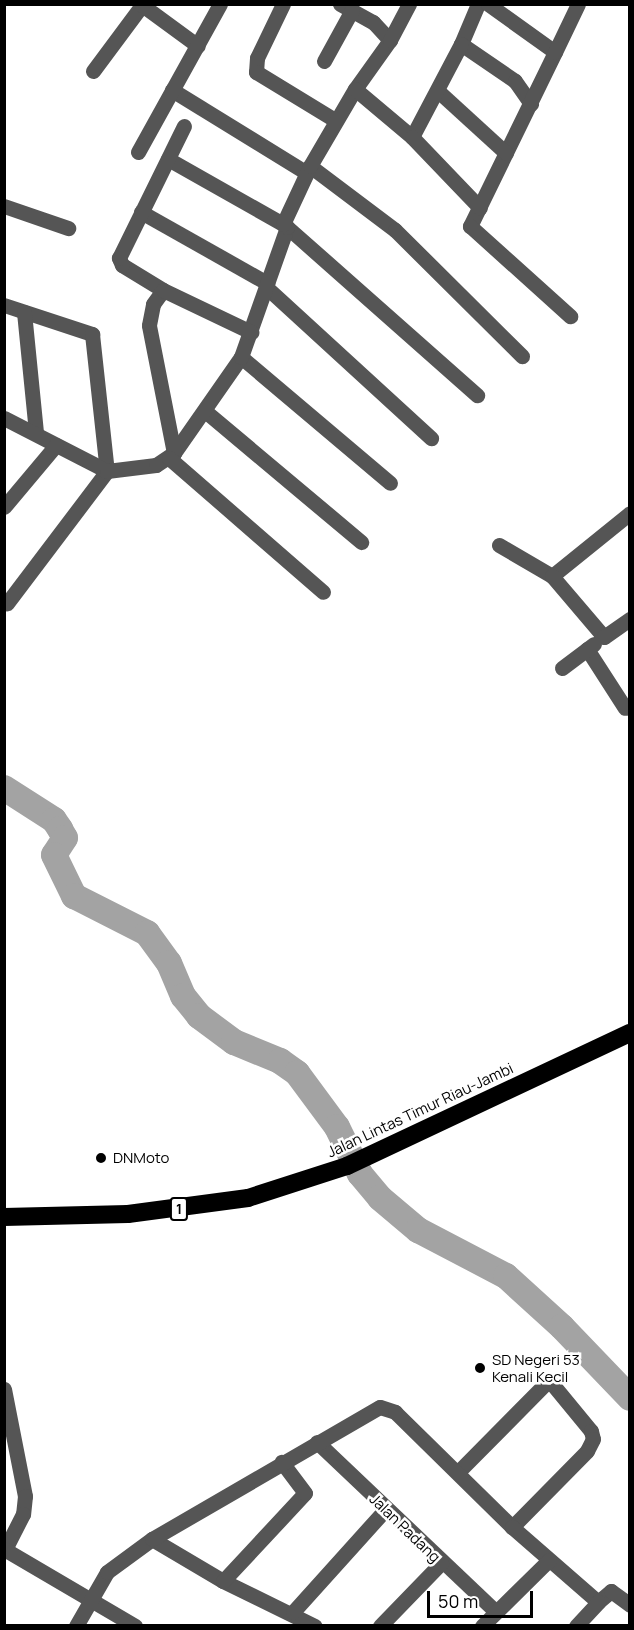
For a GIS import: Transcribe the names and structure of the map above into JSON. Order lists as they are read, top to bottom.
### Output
{
  "streets": {
    "highway": ["Jalan Lintas Timur Riau-Jambi", "1"],
    "street": ["Jalan Padang"]
  },
  "places": ["DNMoto", "SD Negeri 53 Kenali Kecil"],
  "scale_bar": "50 m"
}
